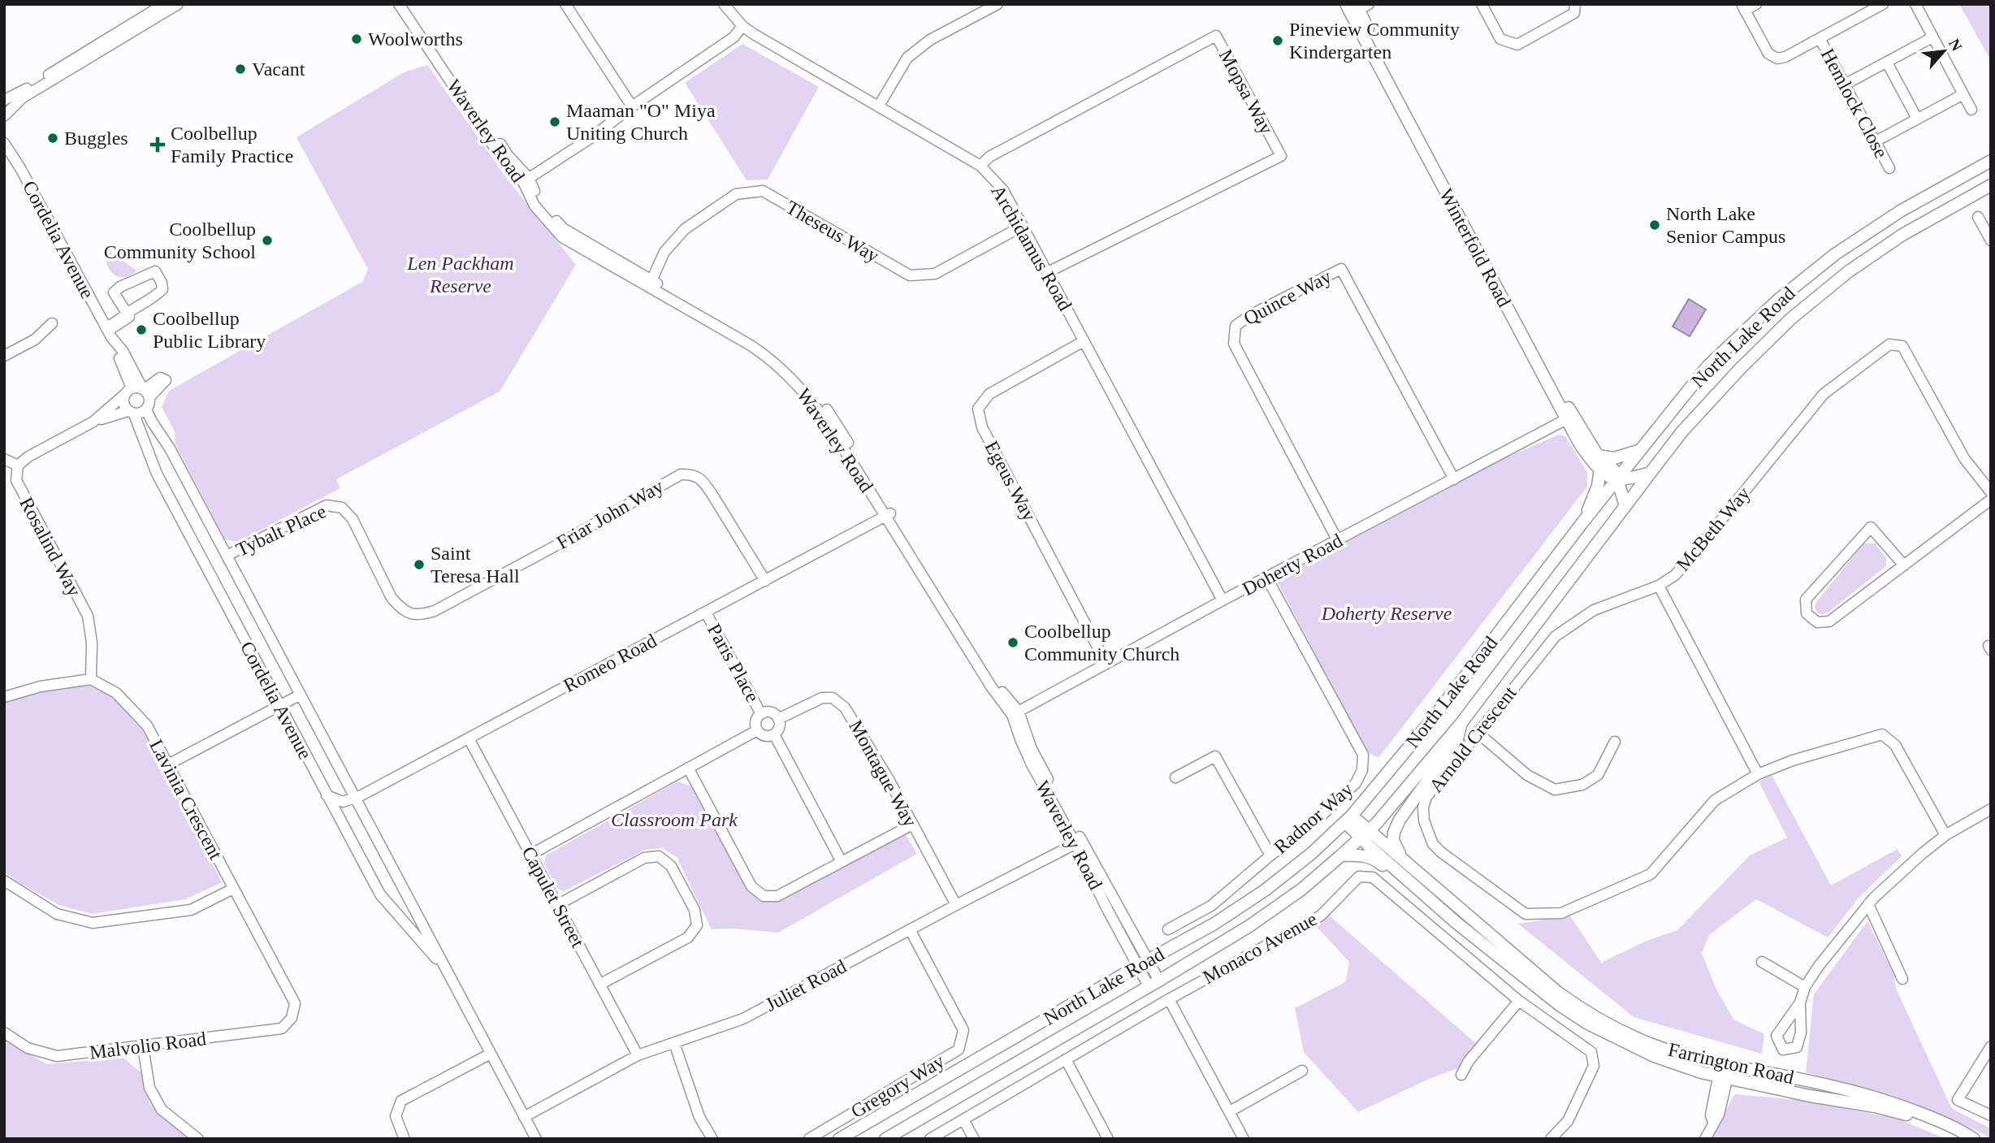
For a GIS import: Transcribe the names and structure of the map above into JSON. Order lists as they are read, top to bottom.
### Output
{
  "streets": {
    "main road": ["Winterfold Road", "North Lake Road", "Farrington Road"],
    "street": [
      "Mopsa Way",
      "Hemlock Close",
      "Waverley Road",
      "Theseus Way",
      "Cordelia Avenue",
      "Archidamus Road",
      "Quince Way",
      "Egeus Way",
      "Friar John Way",
      "McBeth Way",
      "Tybalt Place",
      "Rosalind Way",
      "Doherty Road",
      "Romeo Road",
      "Paris Place",
      "Arnold Crescent",
      "Montague Way",
      "Lavinia Crescent",
      "Radnor Way",
      "Capulet Street",
      "Monaco Avenue",
      "Juliet Road",
      "Malvolio Road",
      "Gregory Way"
    ]
  },
  "crossings": [
    ["Mopsa Way", "Archidamus Road"],
    ["Waverley Road", "Theseus Way"],
    ["Waverley Road", "North Lake Road"],
    ["Waverley Road", "Doherty Road"],
    ["Waverley Road", "Romeo Road"],
    ["Waverley Road", "Juliet Road"],
    ["Theseus Way", "Archidamus Road"],
    ["Cordelia Avenue", "Tybalt Place"],
    ["Cordelia Avenue", "Romeo Road"],
    ["Cordelia Avenue", "Juliet Road"],
    ["Archidamus Road", "Egeus Way"],
    ["Archidamus Road", "Doherty Road"],
    ["Winterfold Road", "North Lake Road"],
    ["Winterfold Road", "Doherty Road"],
    ["Quince Way", "Doherty Road"],
    ["North Lake Road", "Farrington Road"],
    ["Egeus Way", "Doherty Road"],
    ["Friar John Way", "Tybalt Place"],
    ["Friar John Way", "Romeo Road"],
    ["McBeth Way", "Arnold Crescent"],
    ["Rosalind Way", "Lavinia Crescent"],
    ["Doherty Road", "Radnor Way"],
    ["Romeo Road", "Paris Place"],
    ["Romeo Road", "Capulet Street"],
    ["Paris Place", "Montague Way"],
    ["Montague Way", "Juliet Road"],
    ["Lavinia Crescent", "Malvolio Road"],
    ["Capulet Street", "Juliet Road"],
    ["Juliet Road", "Gregory Way"]
  ],
  "parks": ["Len Packham Reserve", "Doherty Reserve", "Classroom Park"],
  "places": {
    "other": [
      "Woolworths",
      "Pineview Community Kindergarten",
      "Vacant",
      "Maaman \"O\" Miya Uniting Church",
      "Buggles",
      "North Lake Senior Campus",
      "Coolbellup Community School",
      "Coolbellup Public Library",
      "Saint Teresa Hall",
      "Coolbellup Community Church"
    ],
    "health": ["Coolbellup Family Practice"]
  },
  "north": "top right"
}
